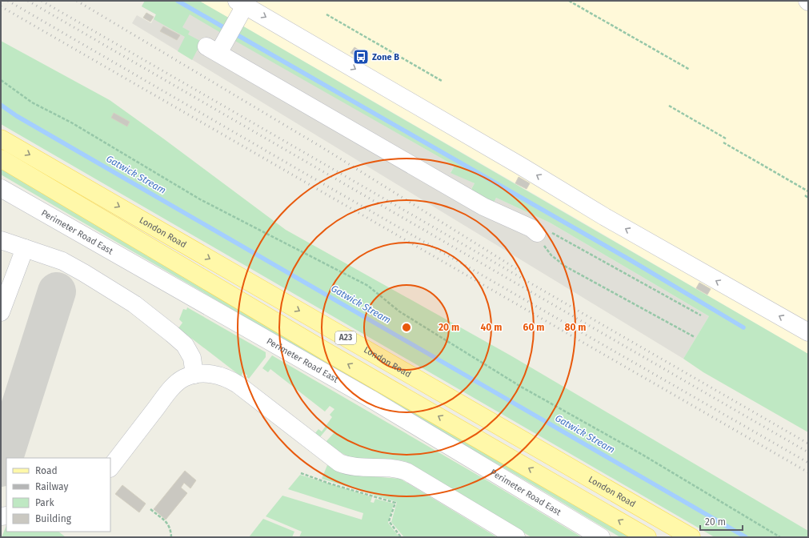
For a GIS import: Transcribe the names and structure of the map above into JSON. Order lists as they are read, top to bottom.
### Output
{
  "streets": {
    "main road": ["London Road", "A23"],
    "street": ["Perimeter Road East"]
  },
  "water": ["Gatwick Stream"],
  "places": {
    "bus stop": ["Zone B"]
  },
  "legend": [
    "Road",
    "Railway",
    "Park",
    "Building"
  ],
  "scale_bar": "20 m",
  "rings": [
    "20 m",
    "40 m",
    "60 m",
    "80 m"
  ]
}
